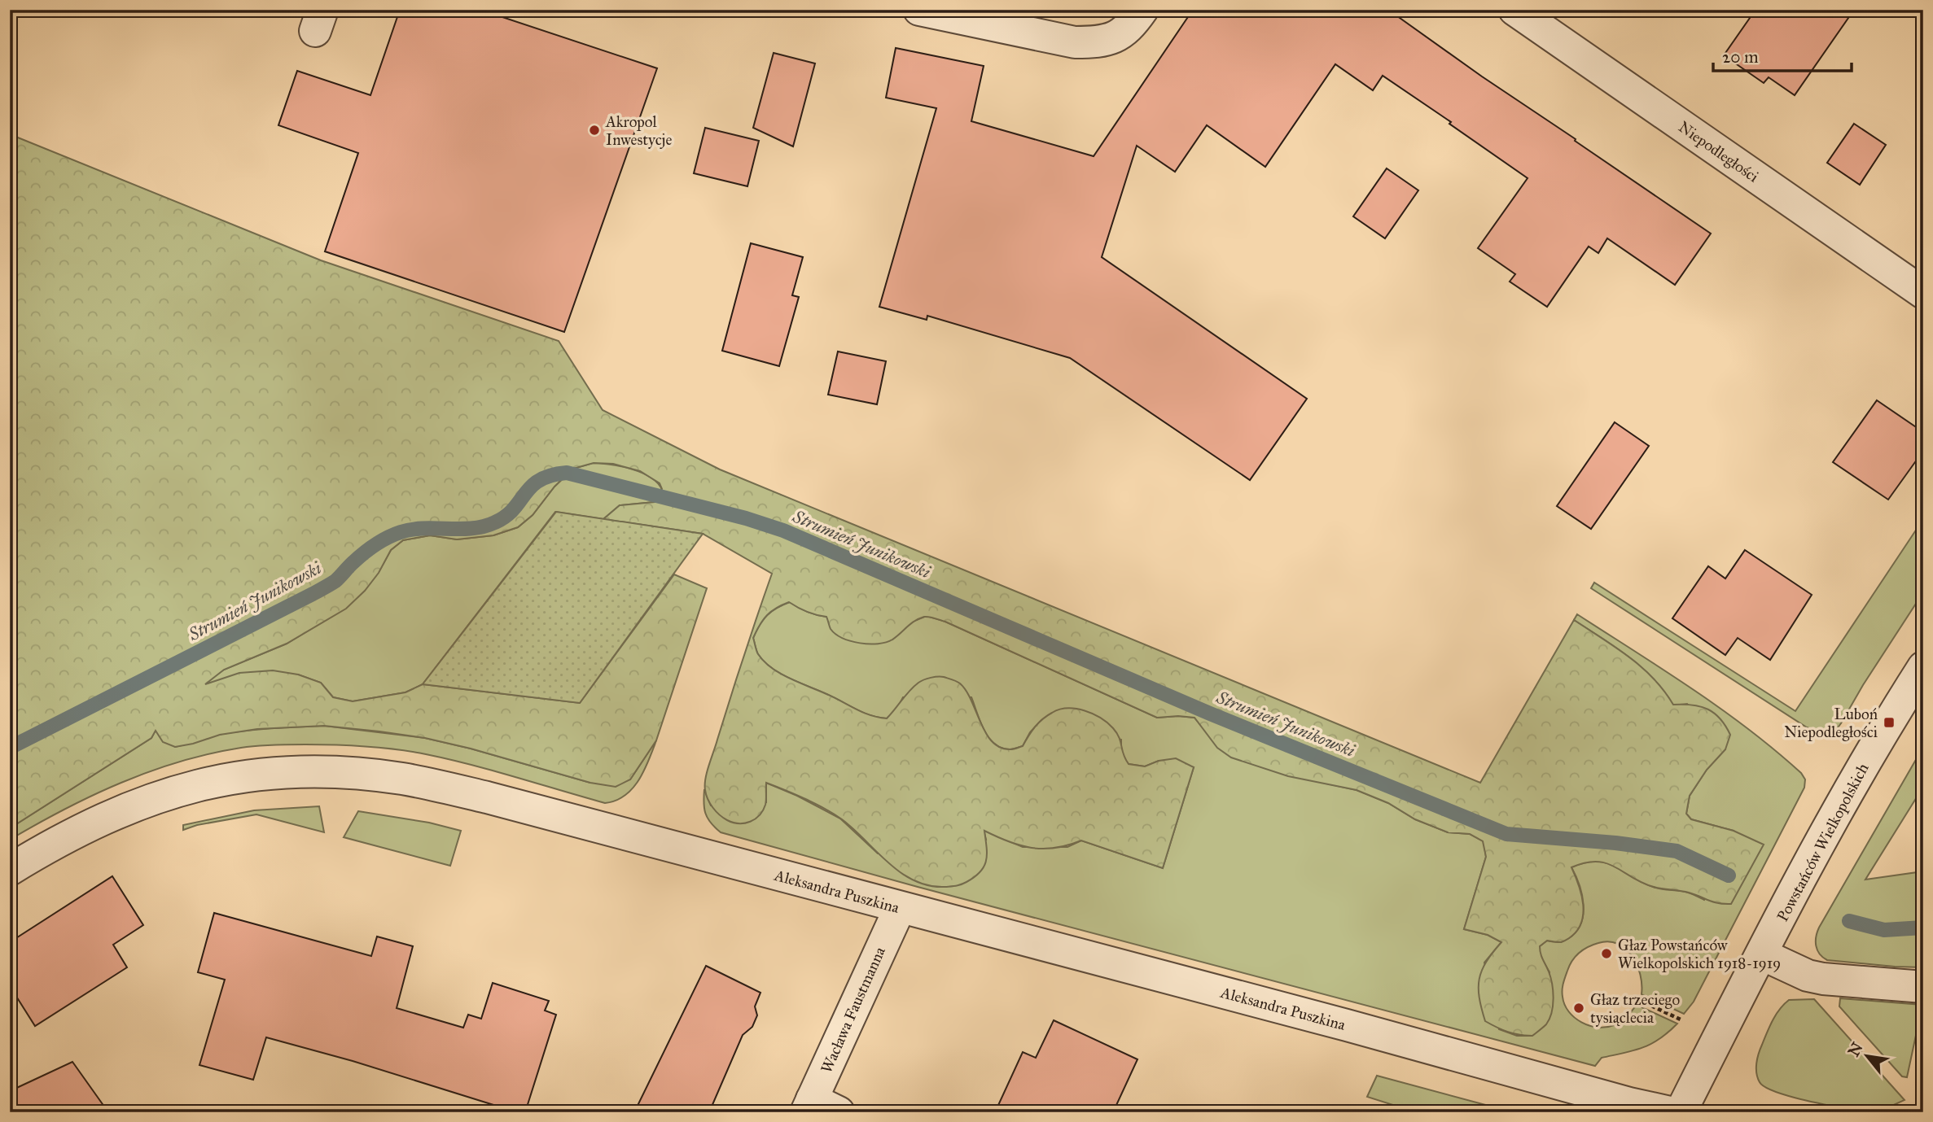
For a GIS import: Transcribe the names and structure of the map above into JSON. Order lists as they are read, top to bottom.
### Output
{
  "streets": {
    "street": [
      "Niepodległości",
      "Powstańców Wielkopolskich",
      "Aleksandra Puszkina",
      "Wacława Faustmanna"
    ]
  },
  "crossings": [
    ["Aleksandra Puszkina", "Wacława Faustmanna"]
  ],
  "water": ["Strumień Junikowski"],
  "places": {
    "other": ["Akropol Inwestycje", "Głaz Powstańców Wielkopolskich 1918-1919", "Głaz trzeciego tysiąclecia"],
    "transit": ["Luboń Niepodległości"]
  },
  "scale_bar": "20 m",
  "north": "top left"
}
